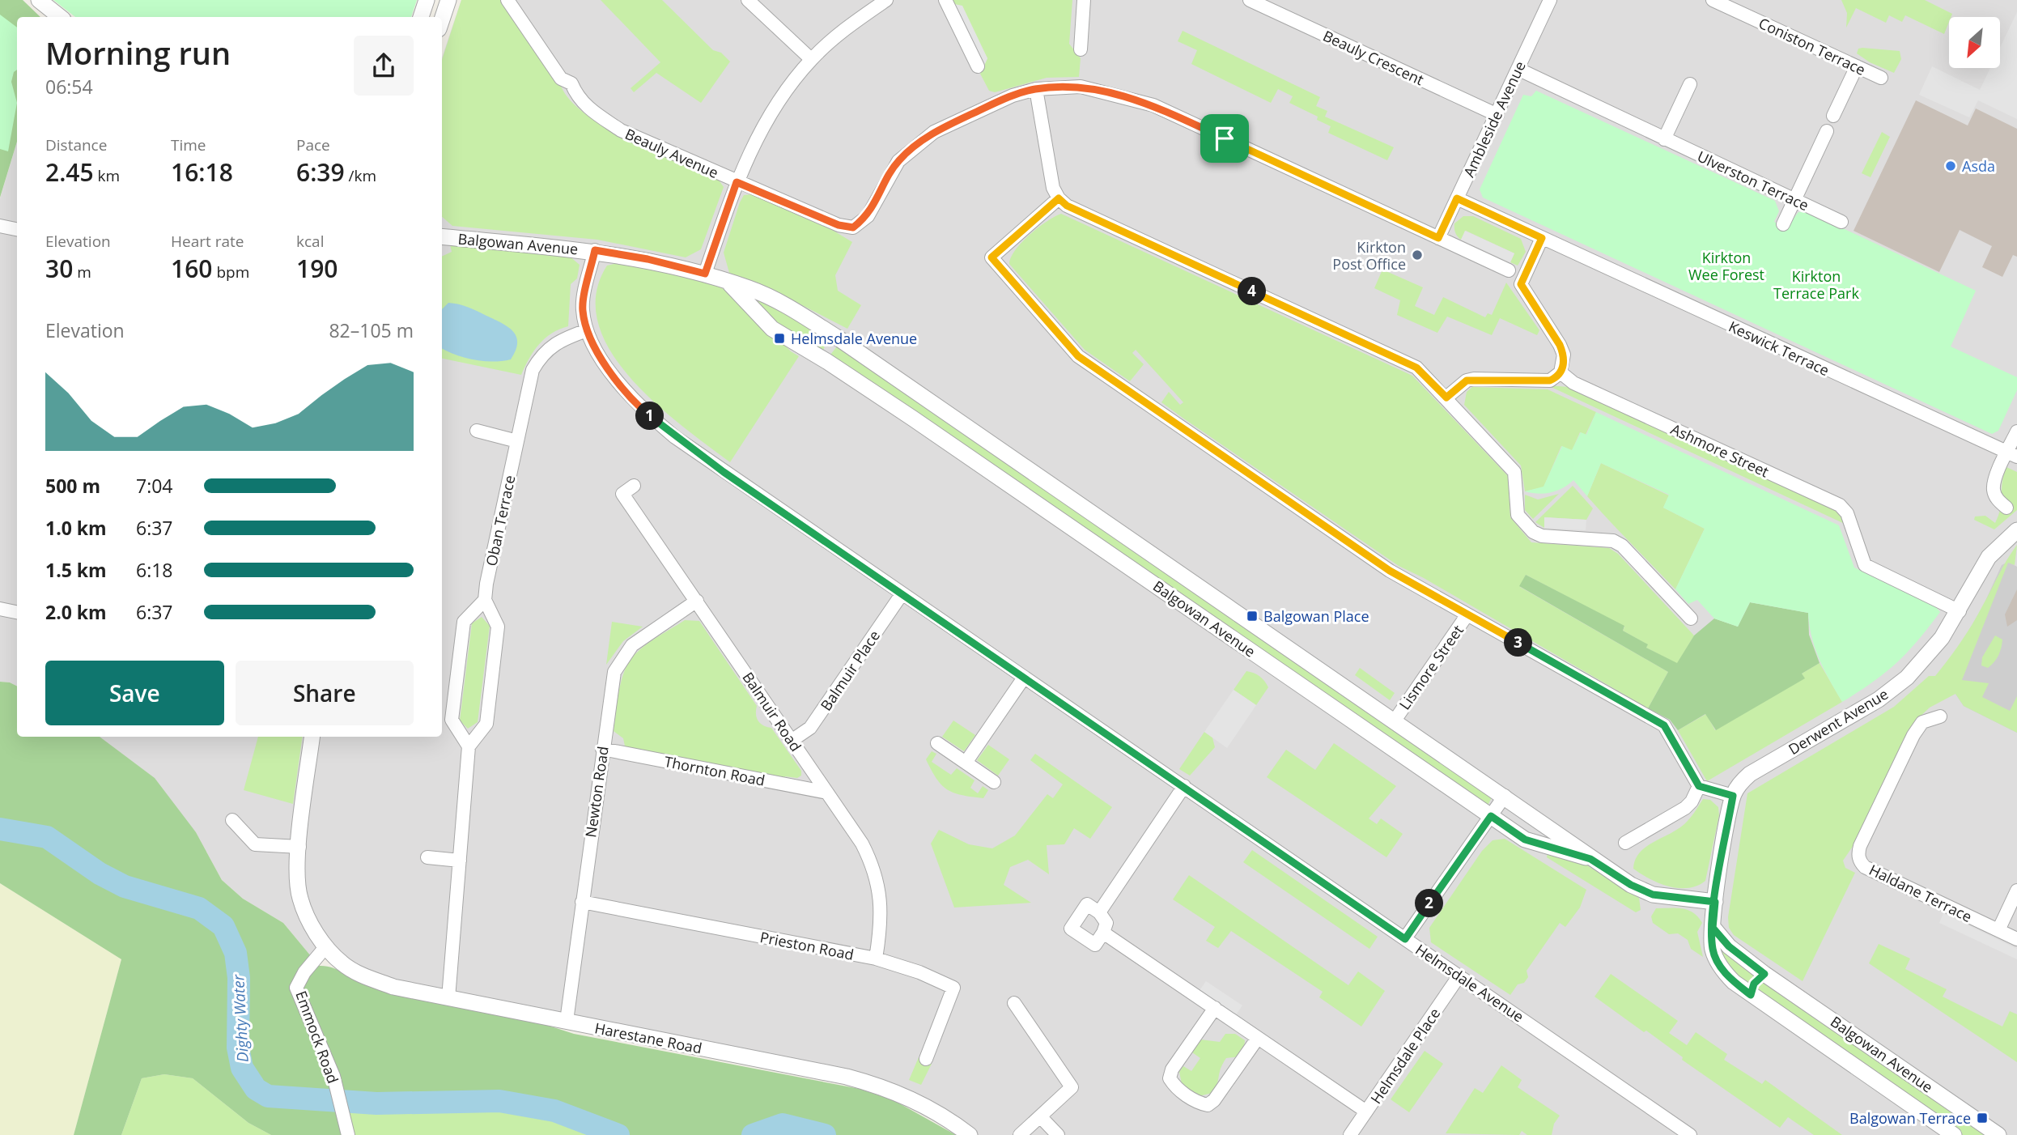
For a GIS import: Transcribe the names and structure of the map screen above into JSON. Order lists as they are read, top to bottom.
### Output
{
  "streets": {
    "street": [
      "Coniston Terrace",
      "Beauly Crescent",
      "Ambleside Avenue",
      "Beauly Avenue",
      "Ulverston Terrace",
      "Balgowan Avenue",
      "Keswick Terrace",
      "Ashmore Street",
      "Oban Terrace",
      "Lismore Street",
      "Balmuir Place",
      "Balmuir Road",
      "Derwent Avenue",
      "Thornton Road",
      "Newton Road",
      "Haldane Terrace",
      "Prieston Road",
      "Helmsdale Avenue",
      "Emmock Road",
      "Harestane Road",
      "Helmsdale Place"
    ]
  },
  "crossings": [
    ["Beauly Crescent", "Ambleside Avenue"],
    ["Ambleside Avenue", "Beauly Avenue"],
    ["Ambleside Avenue", "Ulverston Terrace"],
    ["Ambleside Avenue", "Keswick Terrace"],
    ["Balgowan Avenue", "Lismore Street"],
    ["Balgowan Avenue", "Derwent Avenue"],
    ["Balgowan Avenue", "Helmsdale Avenue"],
    ["Ashmore Street", "Derwent Avenue"],
    ["Oban Terrace", "Helmsdale Avenue"],
    ["Balmuir Place", "Balmuir Road"],
    ["Balmuir Place", "Helmsdale Avenue"],
    ["Balmuir Road", "Thornton Road"],
    ["Balmuir Road", "Newton Road"],
    ["Balmuir Road", "Prieston Road"],
    ["Thornton Road", "Newton Road"],
    ["Newton Road", "Prieston Road"],
    ["Newton Road", "Harestane Road"],
    ["Helmsdale Avenue", "Helmsdale Place"],
    ["Emmock Road", "Harestane Road"]
  ],
  "water": ["Dighty Water"],
  "parks": ["Kirkton Wee Forest", "Kirkton Terrace Park"],
  "places": {
    "other": ["Asda", "Kirkton Post Office"],
    "transit": ["Helmsdale Avenue", "Balgowan Place", "Balgowan Terrace"]
  },
  "north": "bottom left",
  "page": {
    "heading": ["Morning run", "06:54"],
    "stats": [
      ["Distance", "2.45 km"],
      ["Time", "16:18"],
      ["Pace", "6:39 /km"],
      ["Elevation", "30 m"],
      ["Heart rate", "160 bpm"],
      ["kcal", "190"]
    ],
    "pins": [
      "4",
      "1",
      "3",
      "2"
    ],
    "chart": ["Elevation", "82–105 m"],
    "list": [
      {
        "name": "500 m",
        "note": "7:04"
      },
      {
        "name": "1.0 km",
        "note": "6:37"
      },
      {
        "name": "1.5 km",
        "note": "6:18"
      },
      {
        "name": "2.0 km",
        "note": "6:37"
      }
    ],
    "buttons": ["Save", "Share"]
  }
}
